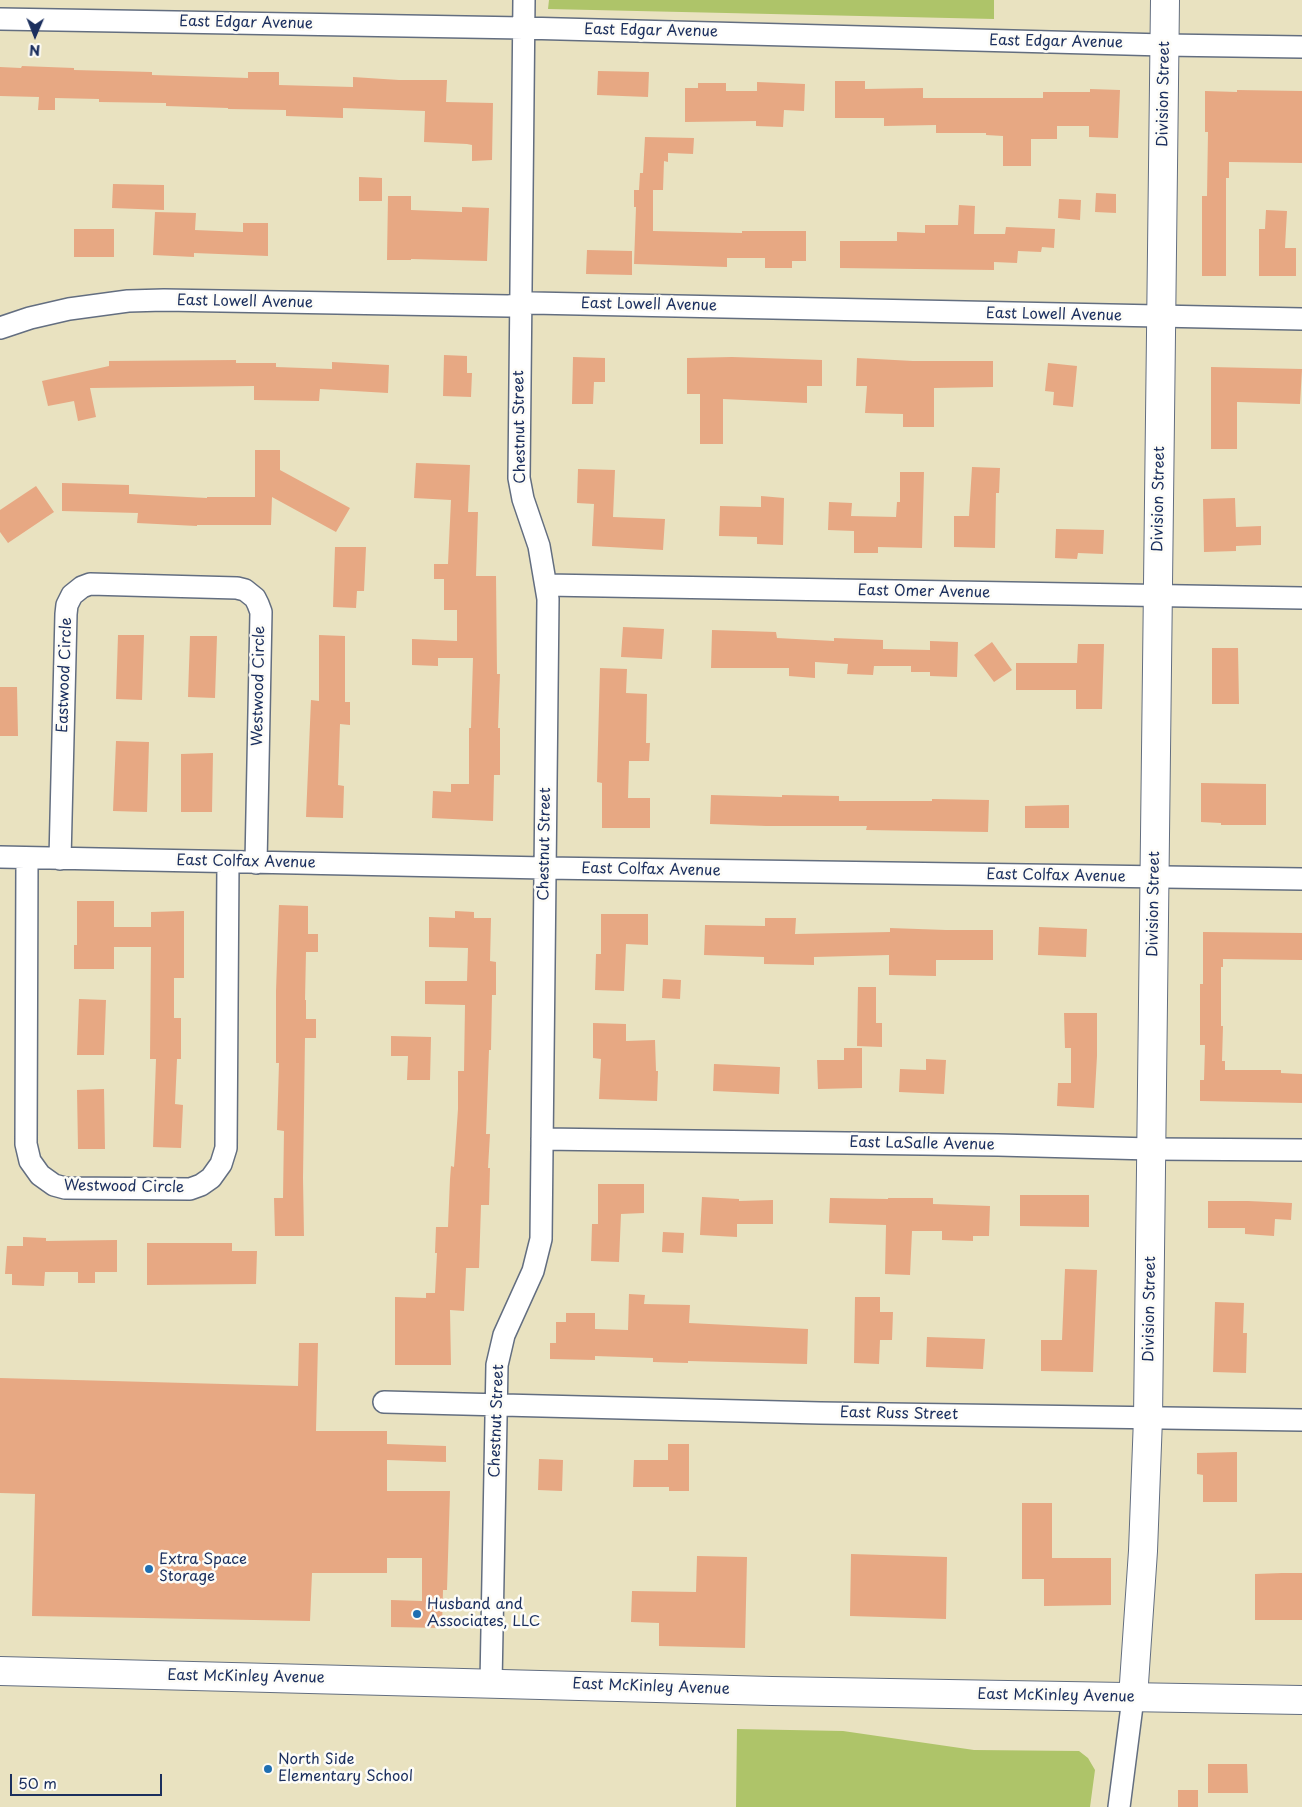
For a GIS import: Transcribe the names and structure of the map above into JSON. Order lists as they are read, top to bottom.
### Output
{
  "streets": {
    "street": [
      "East Edgar Avenue",
      "Division Street",
      "East Lowell Avenue",
      "Chestnut Street",
      "East Omer Avenue",
      "Eastwood Circle",
      "Westwood Circle",
      "East Colfax Avenue",
      "East LaSalle Avenue",
      "East Russ Street",
      "East McKinley Avenue"
    ]
  },
  "crossings": [
    ["East Edgar Avenue", "Division Street"],
    ["East Edgar Avenue", "Chestnut Street"],
    ["Division Street", "East Lowell Avenue"],
    ["Division Street", "East Omer Avenue"],
    ["Division Street", "East Colfax Avenue"],
    ["Division Street", "East LaSalle Avenue"],
    ["Division Street", "East Russ Street"],
    ["Division Street", "East McKinley Avenue"],
    ["East Lowell Avenue", "Chestnut Street"],
    ["Chestnut Street", "East Omer Avenue"],
    ["Chestnut Street", "East Colfax Avenue"],
    ["Chestnut Street", "East LaSalle Avenue"],
    ["Chestnut Street", "East Russ Street"],
    ["Chestnut Street", "East McKinley Avenue"],
    ["Eastwood Circle", "Westwood Circle"],
    ["Eastwood Circle", "East Colfax Avenue"],
    ["Westwood Circle", "East Colfax Avenue"]
  ],
  "places": ["Extra Space Storage", "Husband and Associates, LLC", "North Side Elementary School"],
  "scale_bar": "50 m",
  "north": "bottom"
}
